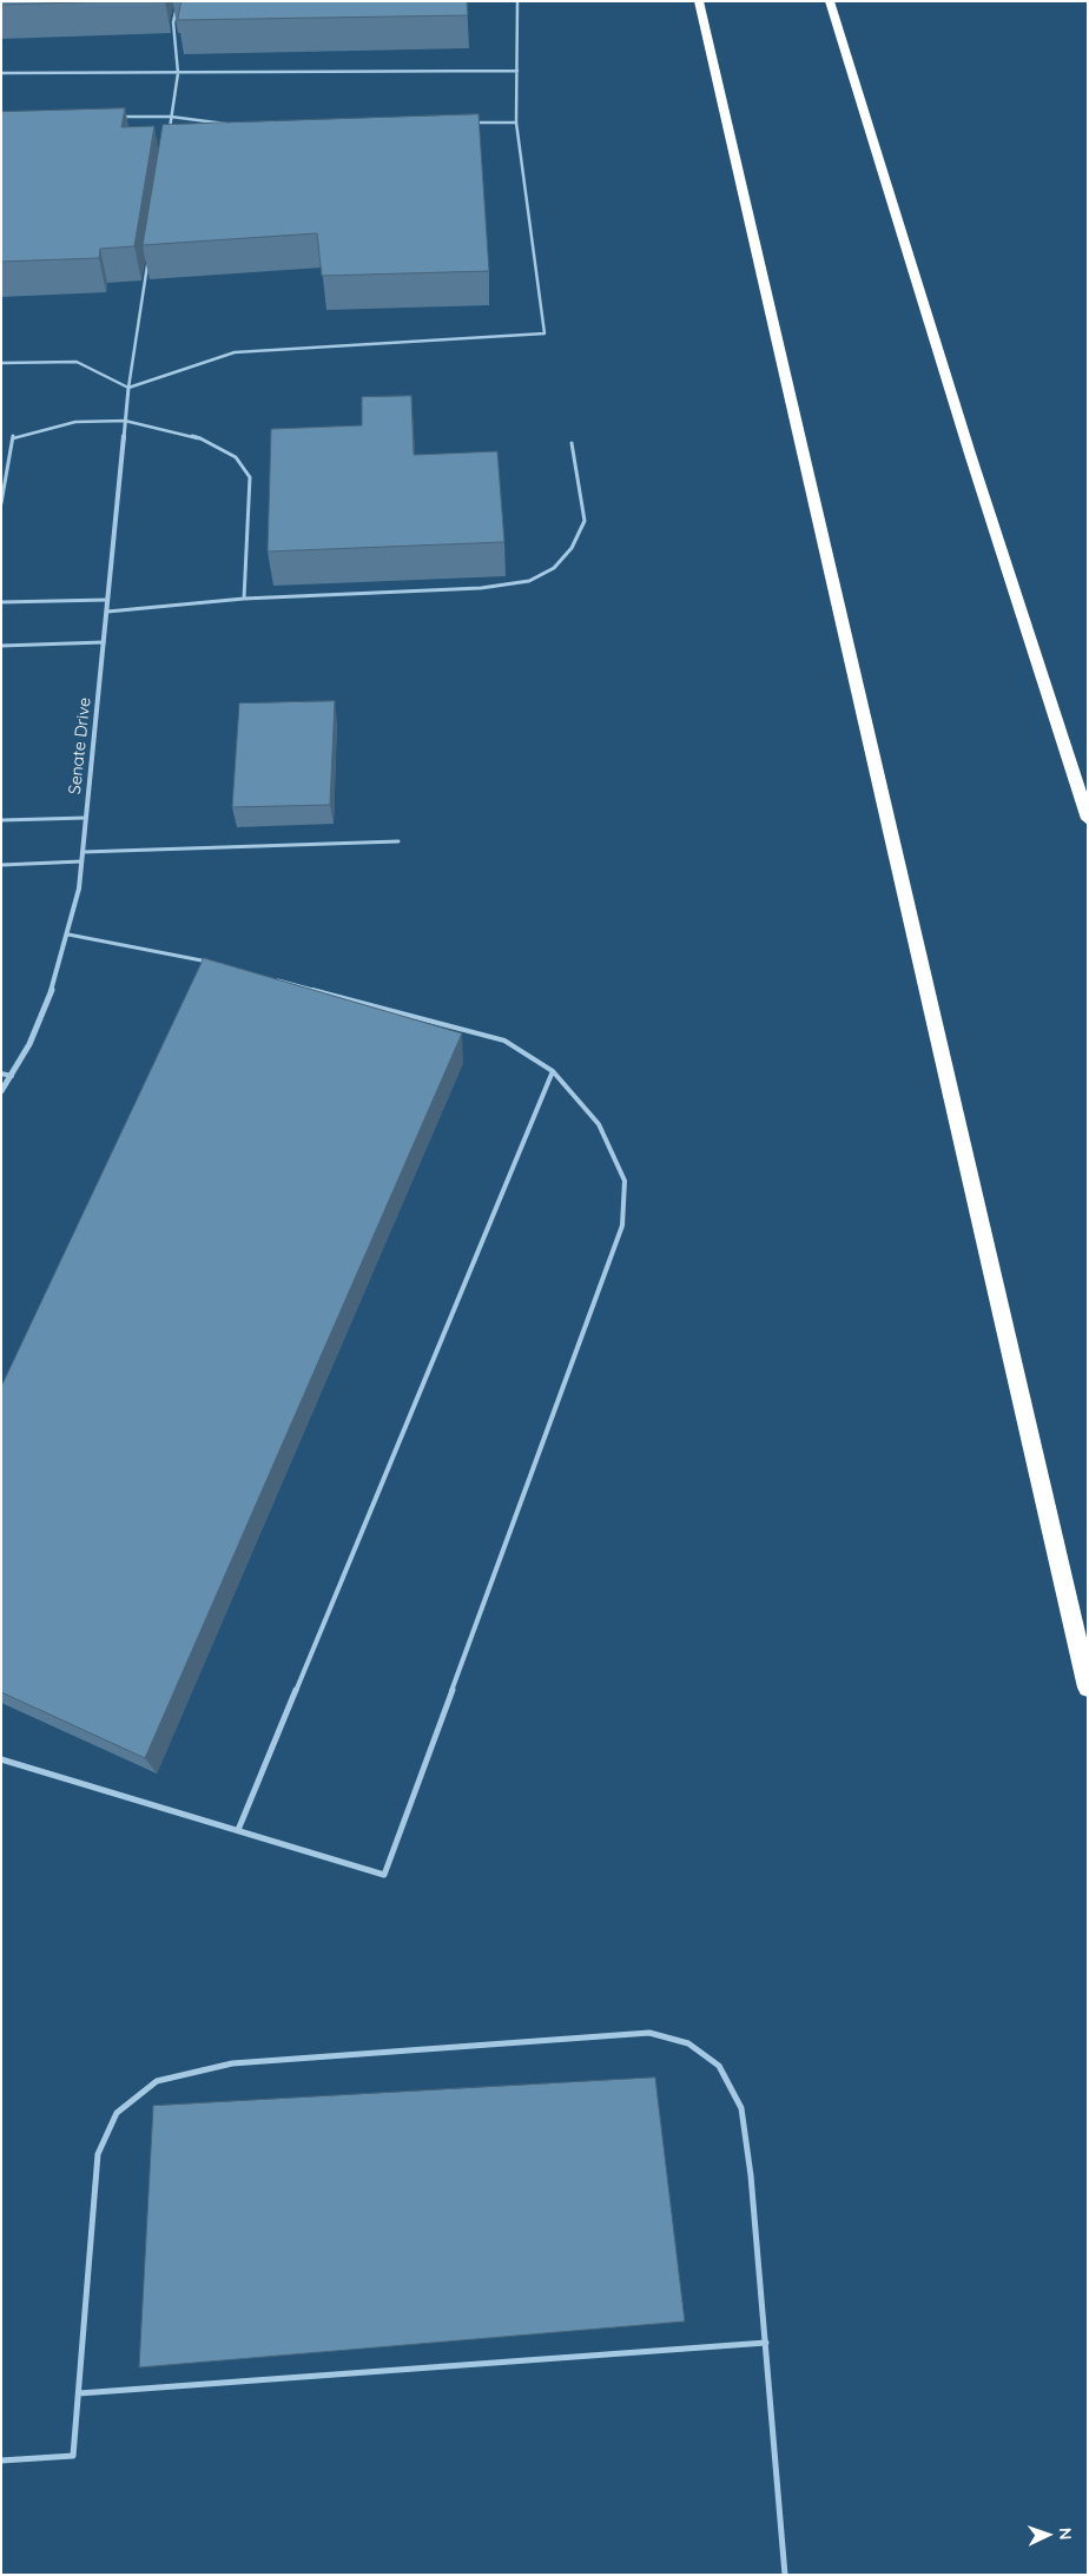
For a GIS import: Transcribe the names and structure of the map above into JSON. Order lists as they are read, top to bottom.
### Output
{
  "streets": {
    "street": ["Senate Drive"]
  },
  "north": "right"
}
